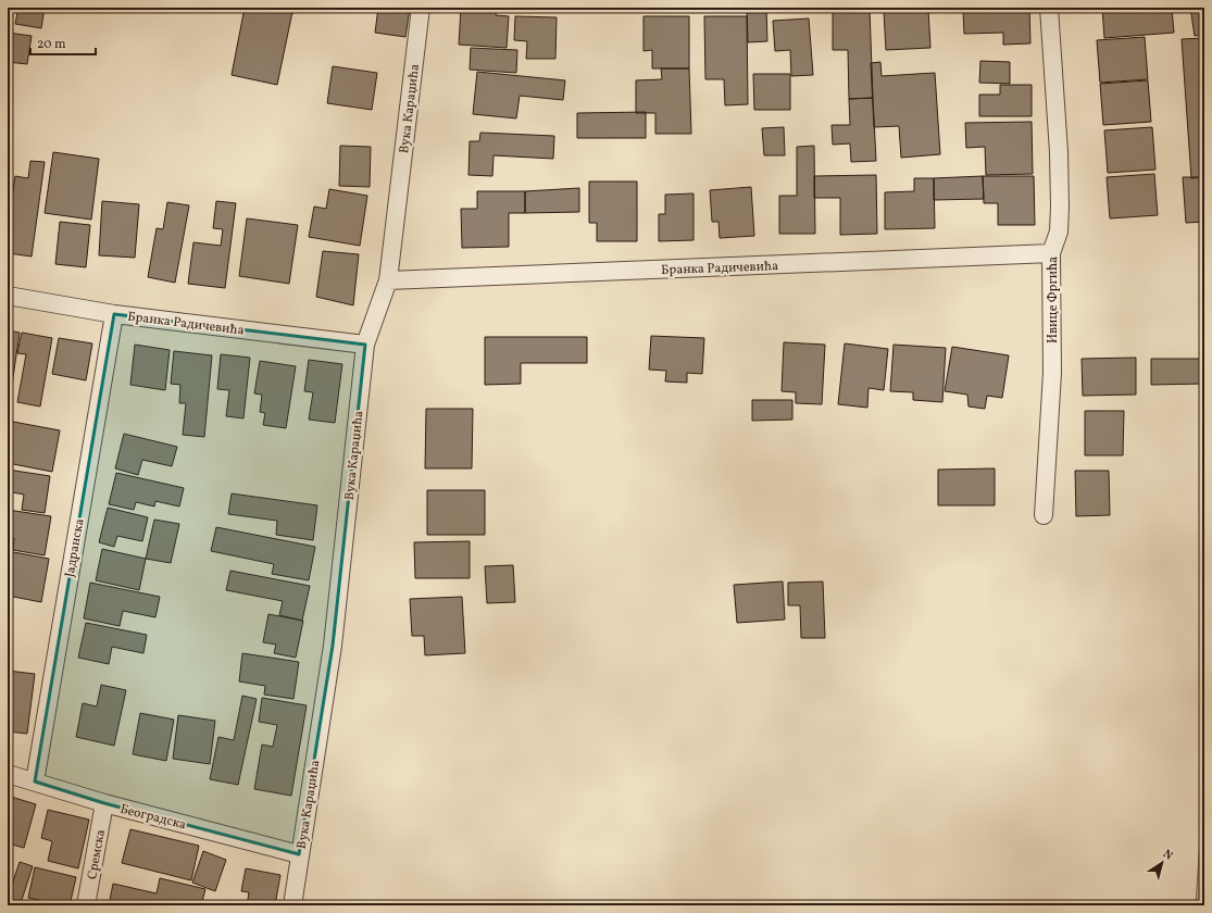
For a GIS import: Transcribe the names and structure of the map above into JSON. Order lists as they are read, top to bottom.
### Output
{
  "streets": {
    "street": [
      "Вука Караџића",
      "Бранка Радичевића",
      "Ивице Фргића",
      "Јадранска",
      "Београдска",
      "Сремска"
    ]
  },
  "crossings": [
    ["Вука Караџића", "Бранка Радичевића"],
    ["Вука Караџића", "Београдска"],
    ["Бранка Радичевића", "Ивице Фргића"],
    ["Бранка Радичевића", "Јадранска"],
    ["Јадранска", "Београдска"],
    ["Београдска", "Сремска"]
  ],
  "scale_bar": "20 m",
  "north": "top right"
}
